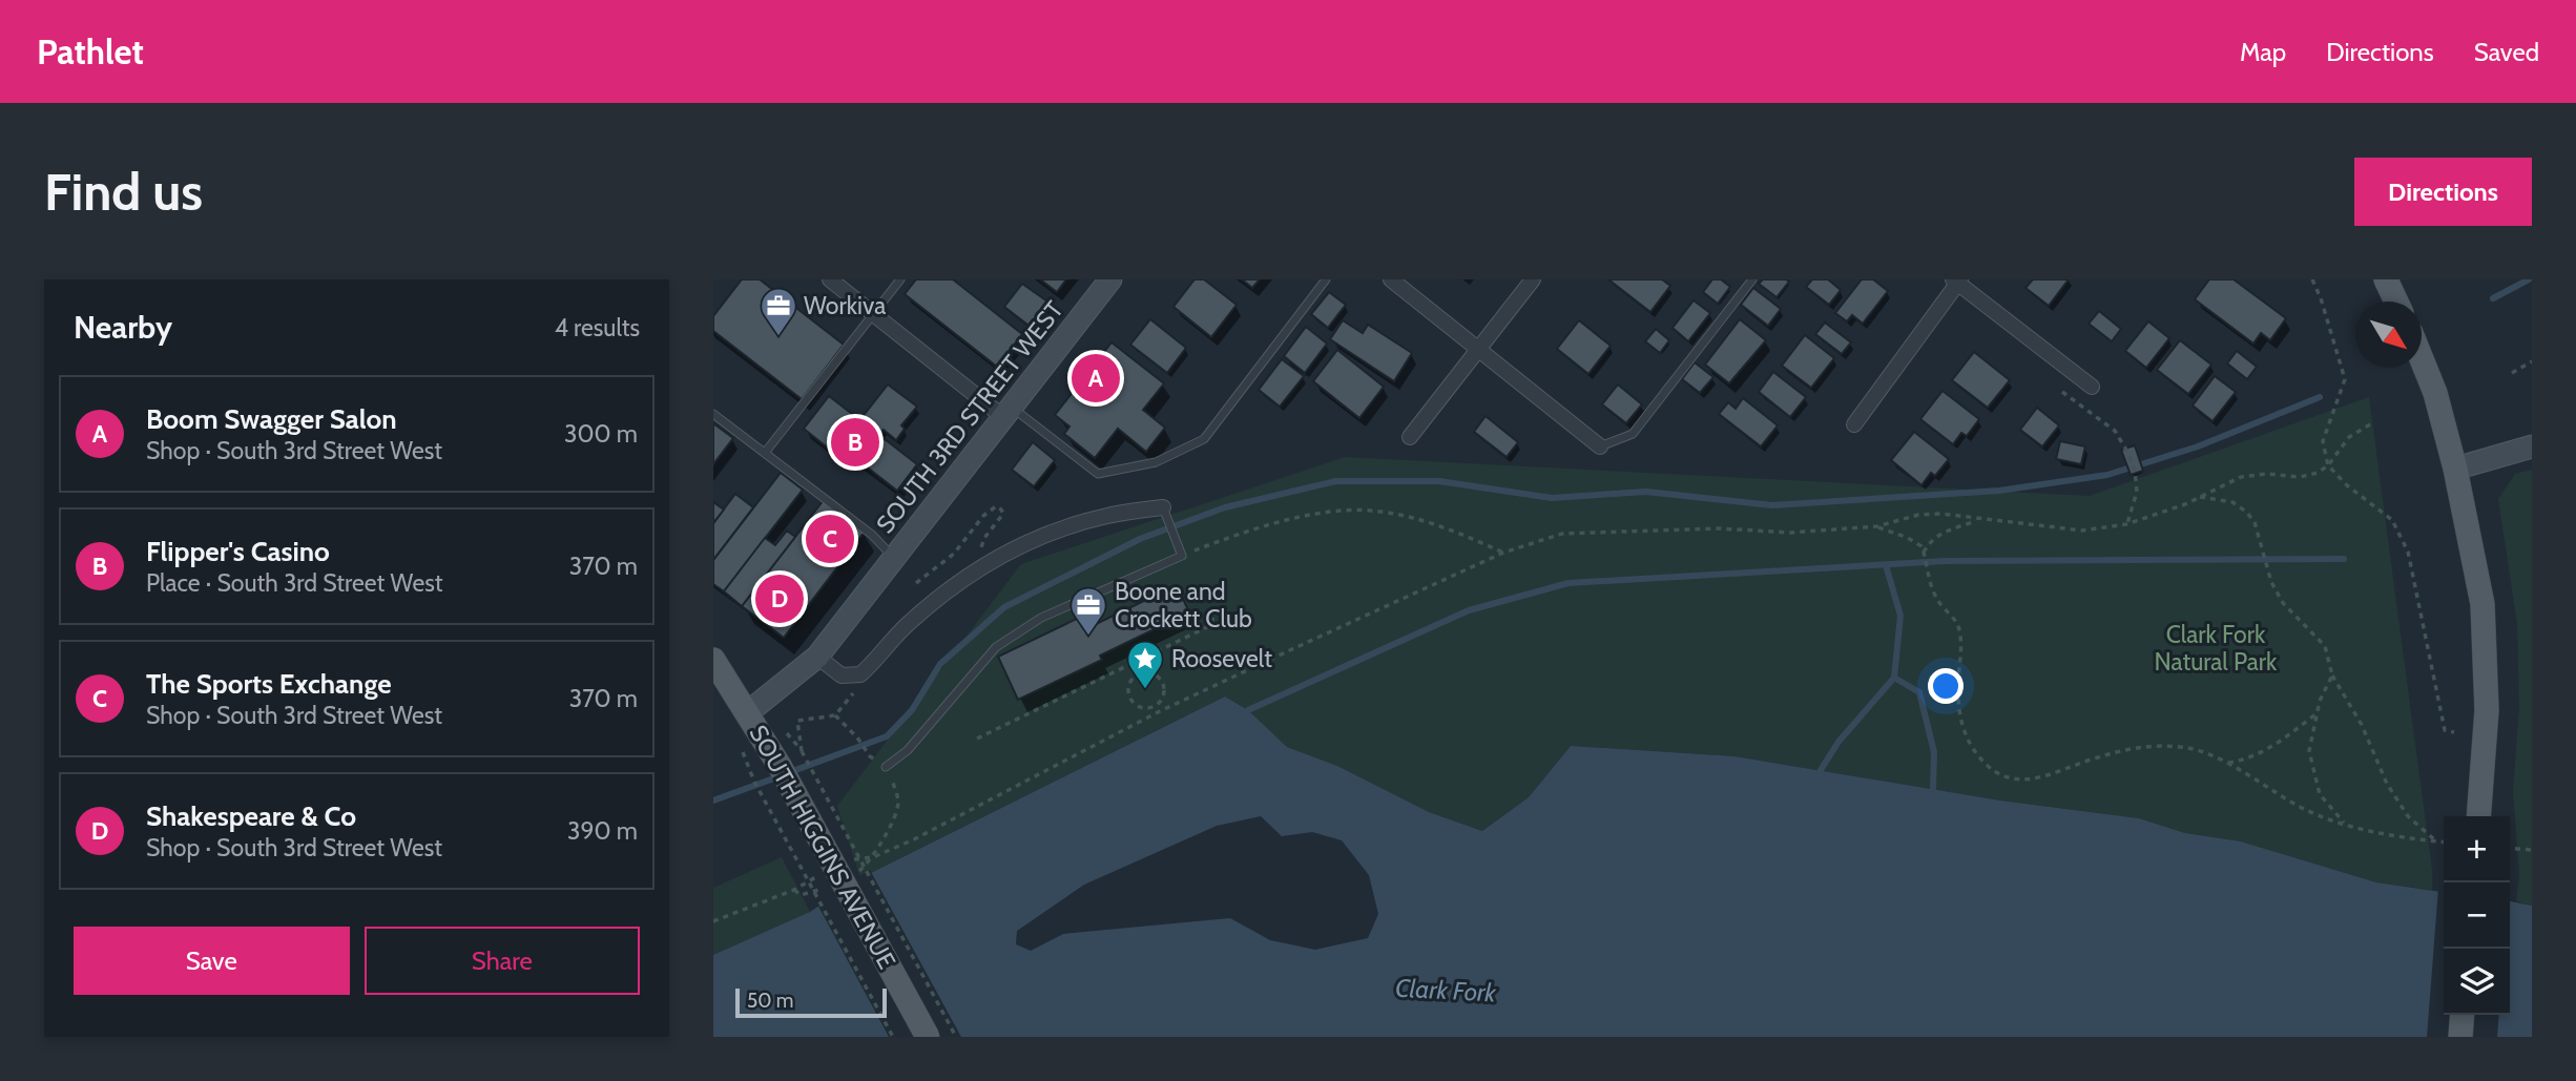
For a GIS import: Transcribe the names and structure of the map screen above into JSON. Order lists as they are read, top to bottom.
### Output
{
  "streets": {
    "main road": ["SOUTH HIGGINS AVENUE"],
    "street": ["SOUTH 3RD STREET WEST"]
  },
  "crossings": [
    ["SOUTH 3RD STREET WEST", "SOUTH HIGGINS AVENUE"]
  ],
  "water": ["Clark Fork"],
  "parks": ["Clark Fork Natural Park"],
  "places": {
    "office": ["Workiva", "Boone and Crockett Club"],
    "place": ["Roosevelt"]
  },
  "scale_bar": "50 m",
  "north": "bottom right",
  "page": {
    "header": "Pathlet",
    "nav": ["Map", "Directions", "Saved"],
    "buttons": [
      "Directions",
      ["Save", "Share"]
    ],
    "title": "Find us",
    "heading": ["Nearby", "4 results"],
    "pins": [
      "A",
      "B",
      "C",
      "D"
    ],
    "list": [
      {
        "mark": "A",
        "name": "Boom Swagger Salon",
        "note": "Shop · South 3rd Street West",
        "value": "300 m"
      },
      {
        "mark": "B",
        "name": "Flipper's Casino",
        "note": "Place · South 3rd Street West",
        "value": "370 m"
      },
      {
        "mark": "C",
        "name": "The Sports Exchange",
        "note": "Shop · South 3rd Street West",
        "value": "370 m"
      },
      {
        "mark": "D",
        "name": "Shakespeare & Co",
        "note": "Shop · South 3rd Street West",
        "value": "390 m"
      }
    ],
    "map_buttons": ["+", "−"],
    "scale": "50 m"
  }
}
